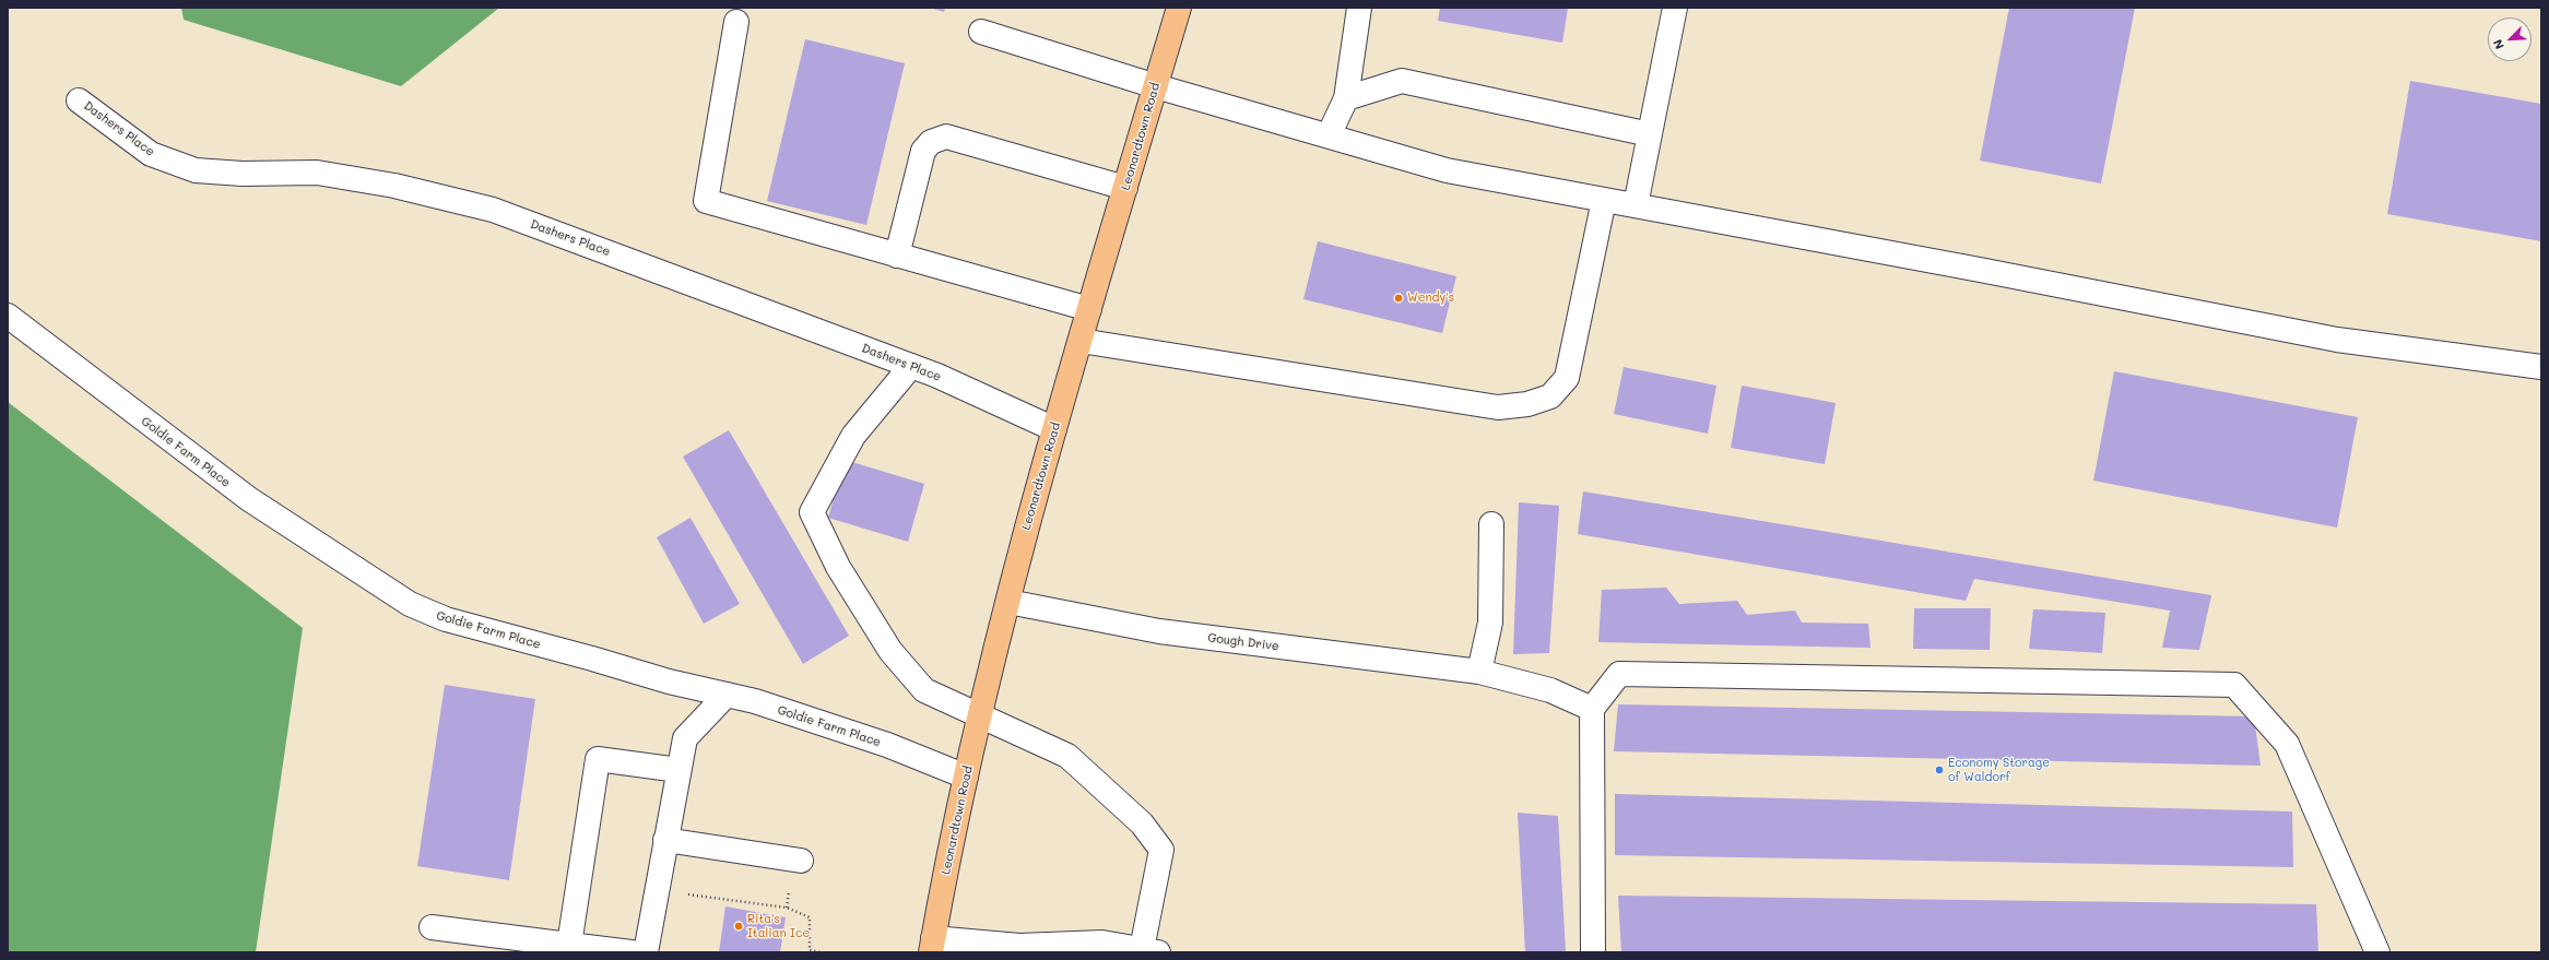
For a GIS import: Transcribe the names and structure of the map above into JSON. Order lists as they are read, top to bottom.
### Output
{
  "streets": {
    "highway": ["Leonardtown Road"],
    "street": ["Dashers Place", "Goldie Farm Place", "Gough Drive"]
  },
  "crossings": [
    ["Dashers Place", "Leonardtown Road"],
    ["Leonardtown Road", "Goldie Farm Place"],
    ["Leonardtown Road", "Gough Drive"]
  ],
  "places": ["Wendy's", "Economy Storage of Waldorf", "Rita's Italian Ice"],
  "north": "bottom left"
}
